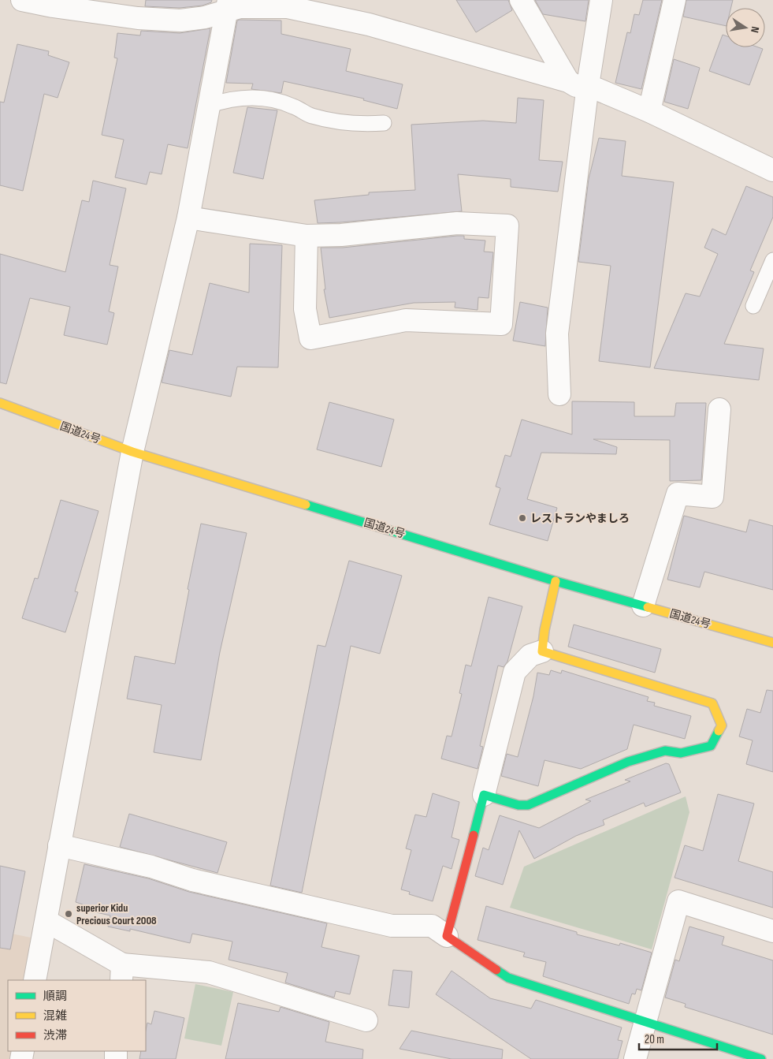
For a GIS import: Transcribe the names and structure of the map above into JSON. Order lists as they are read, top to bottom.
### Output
{
  "streets": {
    "main road": ["国道24号"]
  },
  "places": ["レストランやましろ", "superior Kidu Precious Court 2008"],
  "legend": ["順調", "混雑", "渋滞"],
  "scale_bar": "20 m",
  "north": "right"
}
